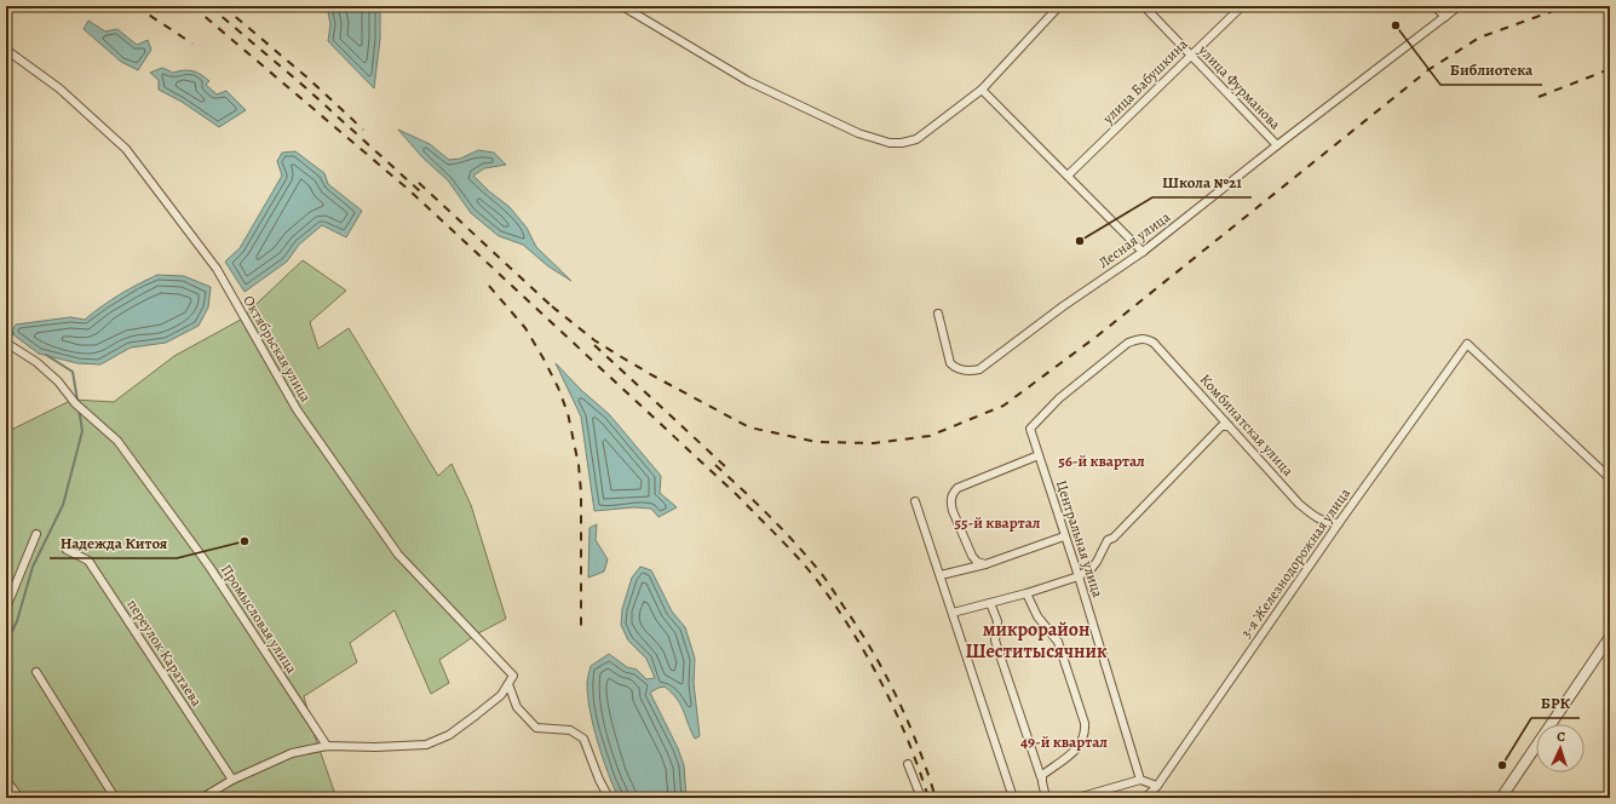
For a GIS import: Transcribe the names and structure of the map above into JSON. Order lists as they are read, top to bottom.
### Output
{
  "streets": {
    "street": [
      "улица Бабушкина",
      "улица Фурманова",
      "Лесная улица",
      "Октябрьская улица",
      "Комбинатская улица",
      "Центральная улица",
      "3-я Железнодорожная улица",
      "Промысловая улица",
      "переулок Каратаева"
    ]
  },
  "crossings": [
    ["улица Бабушкина", "улица Фурманова"],
    ["улица Фурманова", "Лесная улица"],
    ["Комбинатская улица", "Центральная улица"],
    ["Комбинатская улица", "3-я Железнодорожная улица"]
  ],
  "districts": [
    "56-й квартал",
    "55-й квартал",
    "микрорайон Шеститысячник",
    "49-й квартал"
  ],
  "places": [
    "Библиотека",
    "Школа №21",
    "Надежда Китоя",
    "БРК"
  ],
  "north": "top"
}
